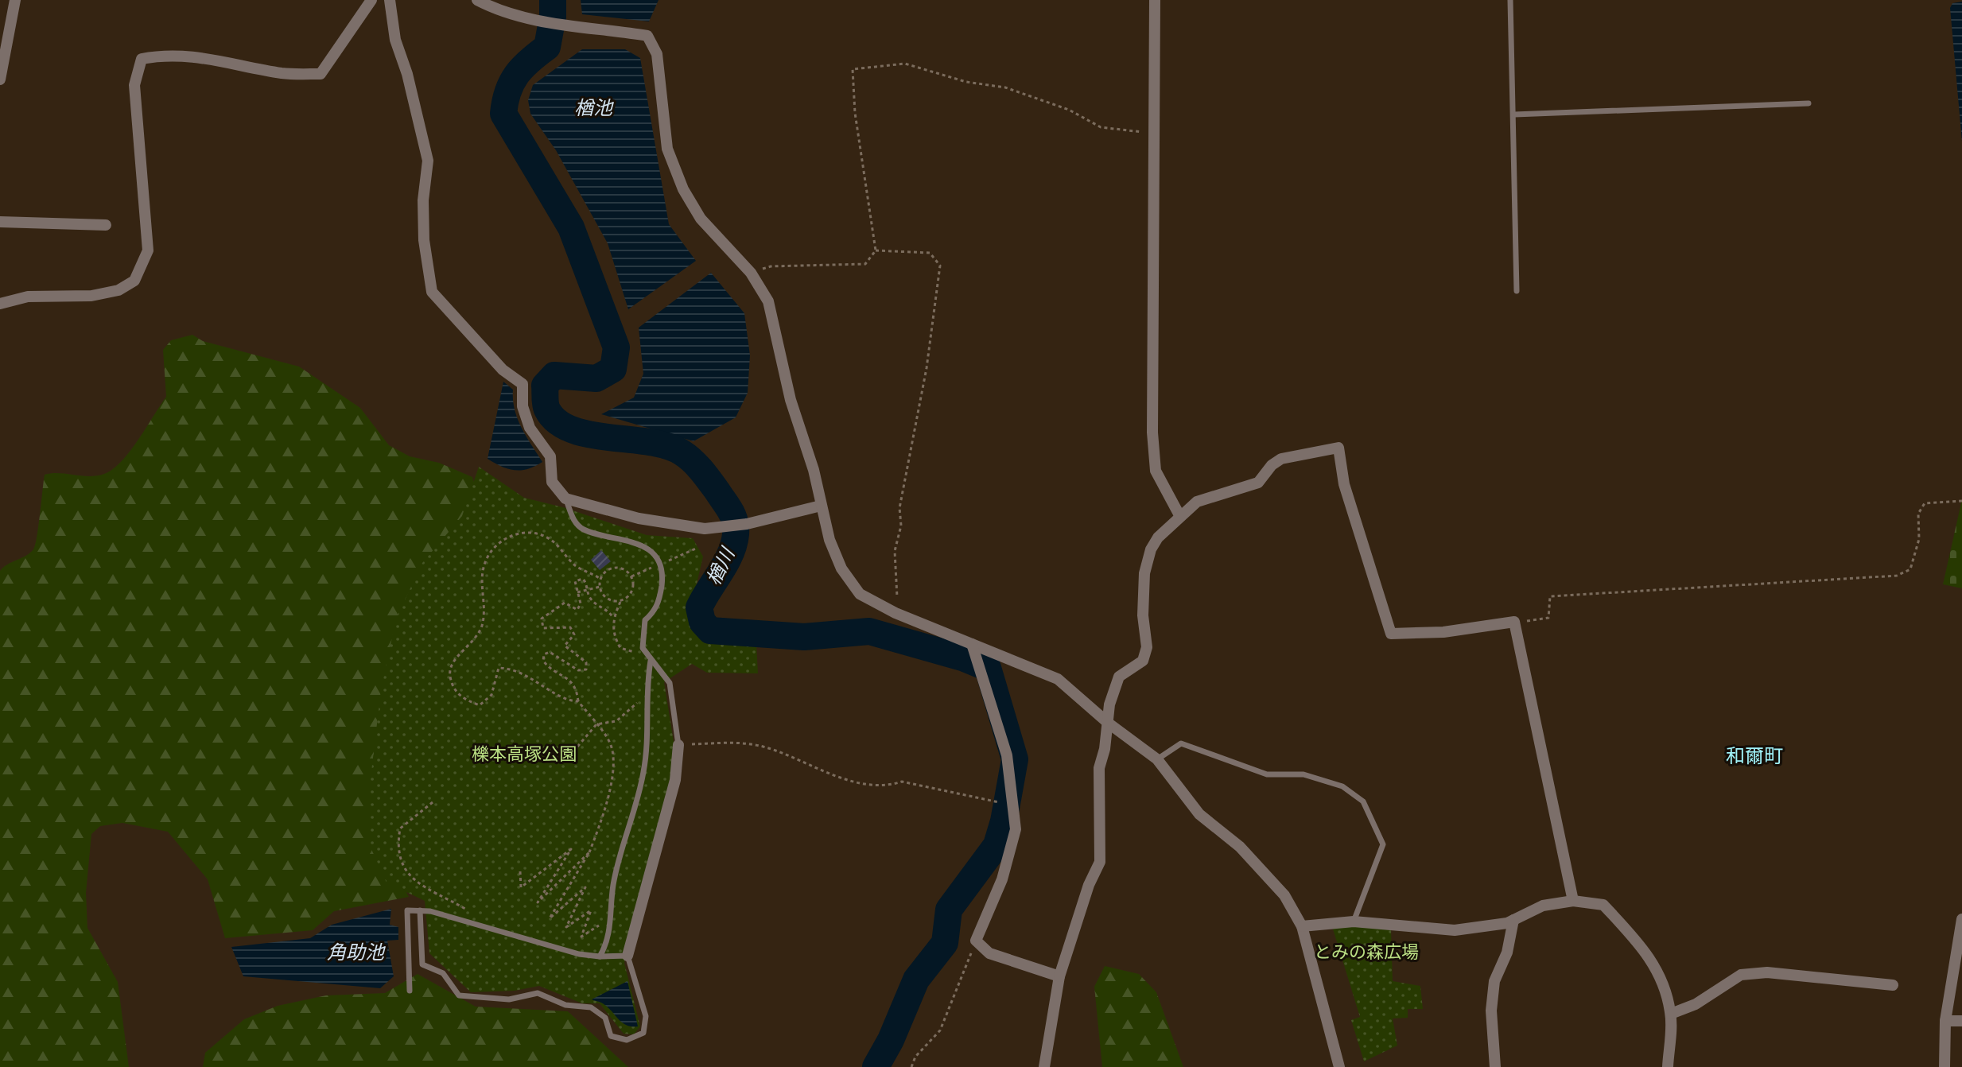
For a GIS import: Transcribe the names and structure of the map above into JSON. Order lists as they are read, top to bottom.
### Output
{
  "districts": ["和爾町"],
  "water": ["楢池", "楢川", "角助池"],
  "parks": ["櫟本高塚公園", "とみの森広場"]
}
